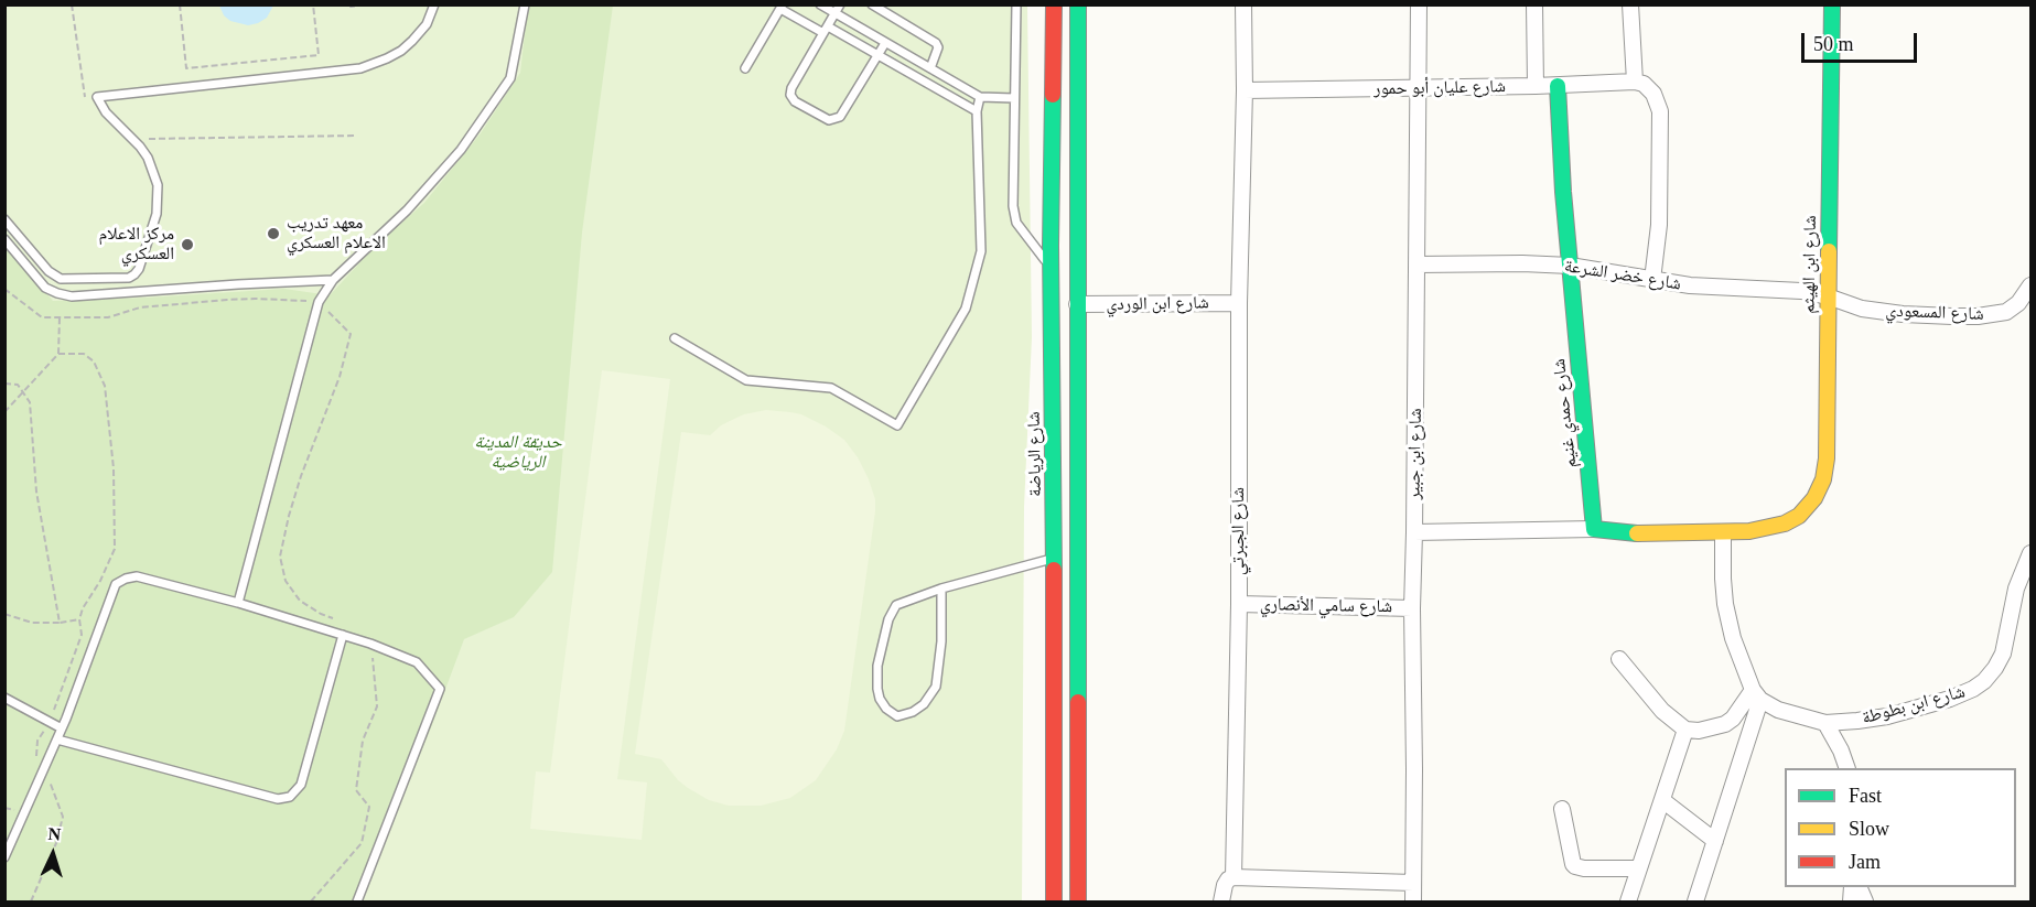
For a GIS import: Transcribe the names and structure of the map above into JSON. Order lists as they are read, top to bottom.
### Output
{
  "streets": {
    "main road": ["شارع ابن الهيثم", "شارع حمدي غنيم", "شارع الرياضة"],
    "street": [
      "شارع عليان أبو حمور",
      "شارع خضر الشرعة",
      "شارع ابن الوردي",
      "شارع المسعودي",
      "شارع ابن جبير",
      "شارع الجبرتي",
      "شارع سامي الأنصاري",
      "شارع ابن بطوطة"
    ]
  },
  "crossings": [
    ["شارع عليان أبو حمور", "شارع حمدي غنيم"],
    ["شارع عليان أبو حمور", "شارع ابن جبير"],
    ["شارع عليان أبو حمور", "شارع الجبرتي"],
    ["شارع ابن الهيثم", "شارع خضر الشرعة"],
    ["شارع ابن الهيثم", "شارع المسعودي"],
    ["شارع خضر الشرعة", "شارع المسعودي"],
    ["شارع خضر الشرعة", "شارع حمدي غنيم"],
    ["شارع خضر الشرعة", "شارع ابن جبير"],
    ["شارع ابن الوردي", "شارع الجبرتي"],
    ["شارع ابن جبير", "شارع سامي الأنصاري"],
    ["شارع الجبرتي", "شارع سامي الأنصاري"]
  ],
  "parks": ["حديقة المدينة الرياضية"],
  "places": ["معهد تدريب الاعلام العسكري", "مركز الاعلام العسكري"],
  "legend": ["Fast", "Slow", "Jam"],
  "scale_bar": "50 m",
  "north": "top"
}
